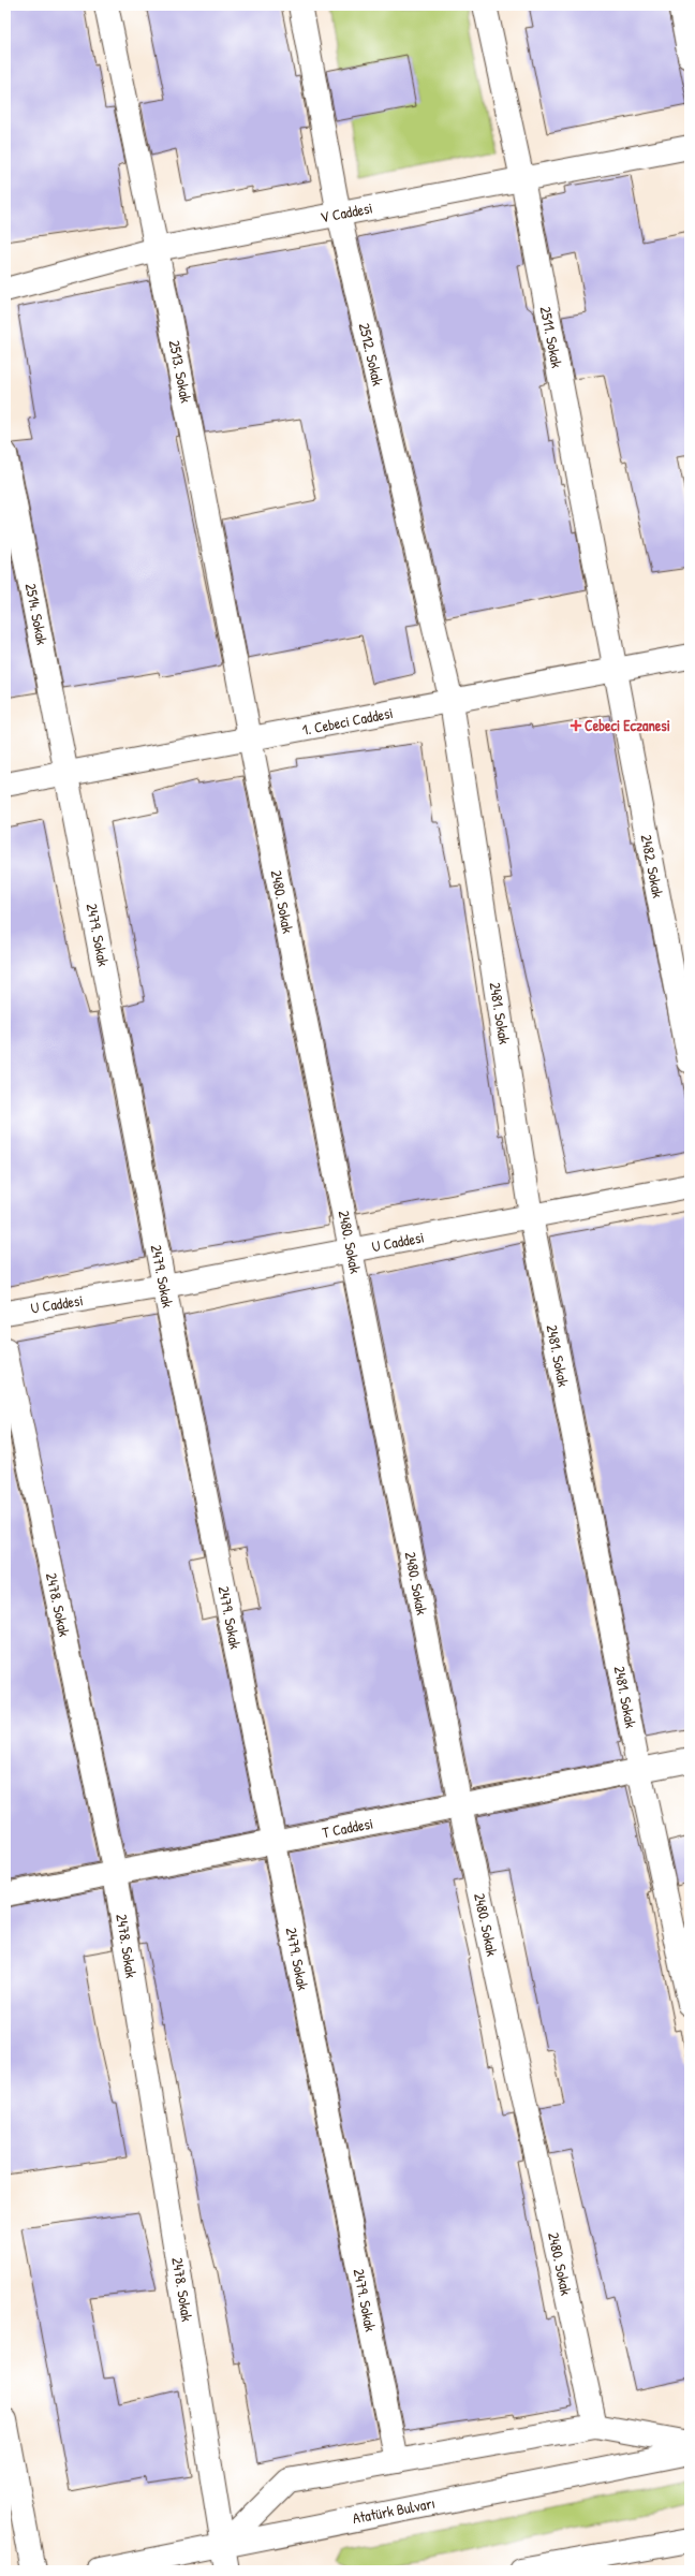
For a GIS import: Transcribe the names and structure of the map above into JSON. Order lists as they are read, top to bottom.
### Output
{
  "streets": {
    "street": [
      "V Caddesi",
      "2511. Sokak",
      "2512. Sokak",
      "2513. Sokak",
      "2514. Sokak",
      "1. Cebeci Caddesi",
      "2482. Sokak",
      "2480. Sokak",
      "2479. Sokak",
      "2481. Sokak",
      "U Caddesi",
      "2478. Sokak",
      "T Caddesi",
      "Atatürk Bulvarı"
    ]
  },
  "crossings": [
    ["V Caddesi", "2511. Sokak"],
    ["V Caddesi", "2512. Sokak"],
    ["V Caddesi", "2513. Sokak"],
    ["2511. Sokak", "1. Cebeci Caddesi"],
    ["2511. Sokak", "2482. Sokak"],
    ["2512. Sokak", "1. Cebeci Caddesi"],
    ["2512. Sokak", "2481. Sokak"],
    ["2513. Sokak", "1. Cebeci Caddesi"],
    ["2513. Sokak", "2480. Sokak"],
    ["2514. Sokak", "1. Cebeci Caddesi"],
    ["2514. Sokak", "2479. Sokak"],
    ["1. Cebeci Caddesi", "2482. Sokak"],
    ["1. Cebeci Caddesi", "2480. Sokak"],
    ["1. Cebeci Caddesi", "2479. Sokak"],
    ["1. Cebeci Caddesi", "2481. Sokak"],
    ["2480. Sokak", "U Caddesi"],
    ["2480. Sokak", "T Caddesi"],
    ["2479. Sokak", "U Caddesi"],
    ["2479. Sokak", "T Caddesi"],
    ["2481. Sokak", "U Caddesi"],
    ["2481. Sokak", "T Caddesi"],
    ["2478. Sokak", "T Caddesi"],
    ["2478. Sokak", "Atatürk Bulvarı"]
  ],
  "places": {
    "health": ["Cebeci Eczanesi"]
  }
}
